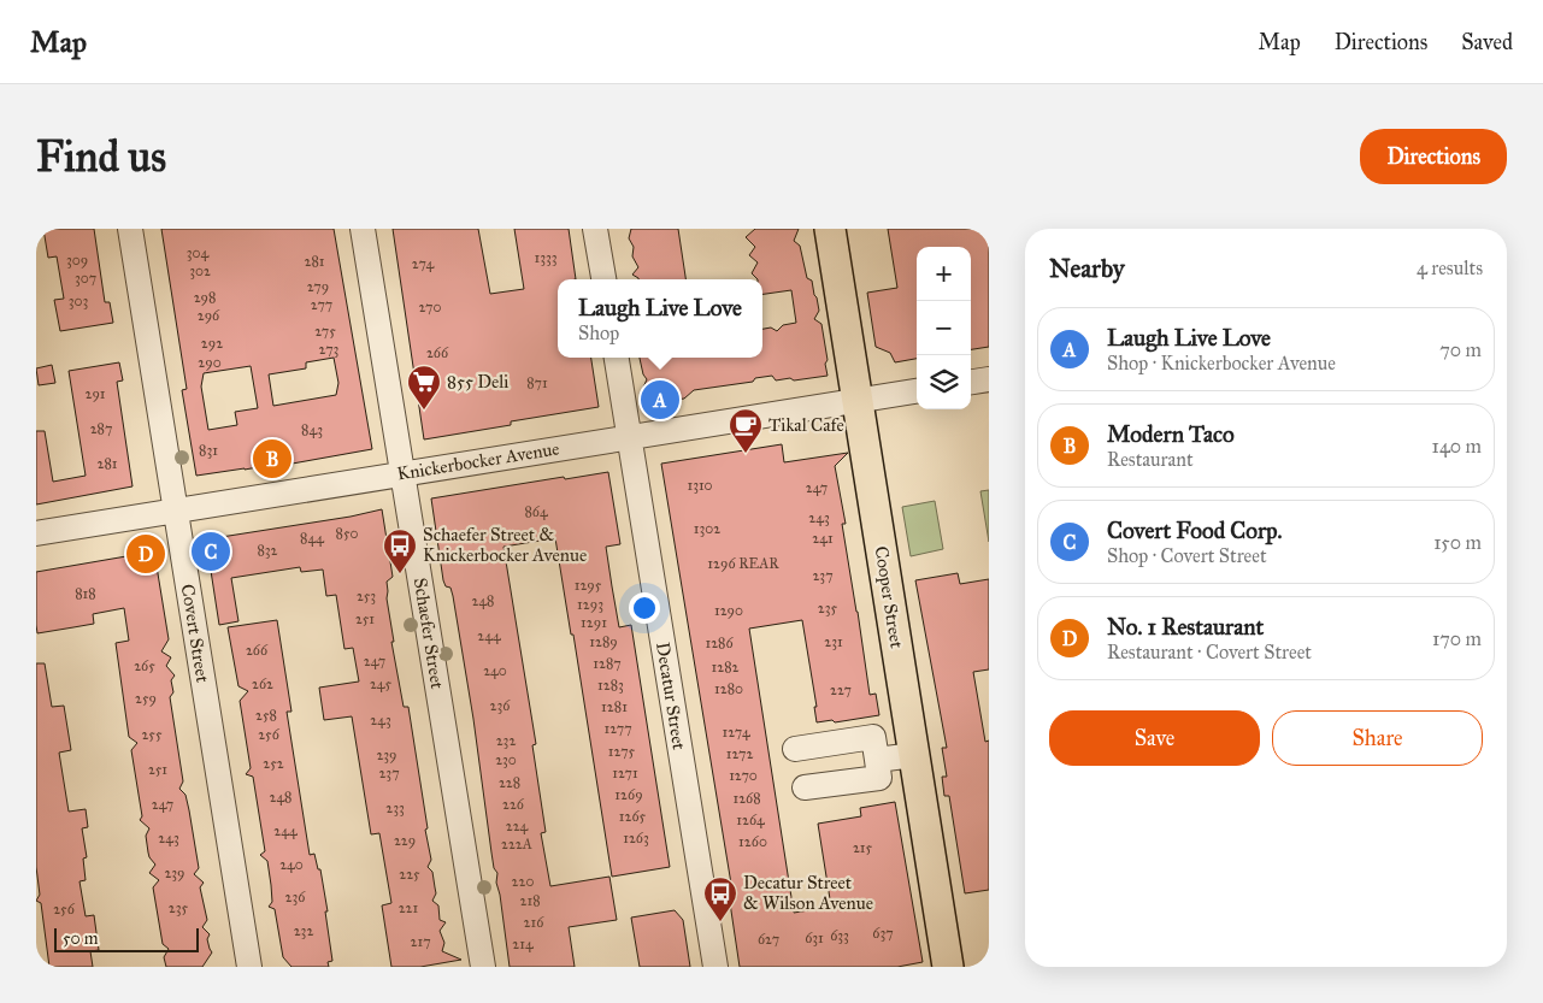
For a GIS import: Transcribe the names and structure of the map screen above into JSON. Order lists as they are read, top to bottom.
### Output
{
  "streets": {
    "main road": ["Cooper Street"],
    "street": [
      "Knickerbocker Avenue",
      "Covert Street",
      "Schaefer Street",
      "Decatur Street"
    ]
  },
  "crossings": [
    ["Knickerbocker Avenue", "Cooper Street"],
    ["Knickerbocker Avenue", "Covert Street"],
    ["Knickerbocker Avenue", "Schaefer Street"],
    ["Knickerbocker Avenue", "Decatur Street"]
  ],
  "places": {
    "supermarket": ["855 Deli"],
    "cafe": ["Tikal Cafe"],
    "bus stop": ["Schaefer Street & Knickerbocker Avenue", "Decatur Street & Wilson Avenue"]
  },
  "house_numbers": [
    "304",
    "1333",
    "309",
    "281",
    "274",
    "302",
    "307",
    "279",
    "298",
    "303",
    "277",
    "270",
    "296",
    "275",
    "292",
    "273",
    "266",
    "290",
    "871",
    "291",
    "287",
    "843",
    "831",
    "281",
    "1310",
    "247",
    "864",
    "243",
    "1302",
    "850",
    "844",
    "241",
    "832",
    "1296 REAR",
    "237",
    "1295",
    "818",
    "253",
    "248",
    "1293",
    "235",
    "1290",
    "251",
    "1291",
    "244",
    "1289",
    "231",
    "1286",
    "266",
    "247",
    "1287",
    "265",
    "1282",
    "240",
    "262",
    "245",
    "1283",
    "1280",
    "227",
    "259",
    "236",
    "1281",
    "258",
    "243",
    "1277",
    "1274",
    "255",
    "256",
    "232",
    "1275",
    "1272",
    "239",
    "230",
    "252",
    "251",
    "237",
    "1271",
    "1270",
    "228",
    "1269",
    "248",
    "1268",
    "247",
    "226",
    "233",
    "1265",
    "1264",
    "224",
    "244",
    "243",
    "1263",
    "229",
    "1260",
    "222A",
    "215",
    "240",
    "239",
    "225",
    "220",
    "236",
    "218",
    "235",
    "221",
    "256",
    "216",
    "232",
    "637",
    "633",
    "631",
    "627",
    "217",
    "214"
  ],
  "scale_bar": "50 m",
  "page": {
    "header": "Map",
    "nav": ["Map", "Directions", "Saved"],
    "buttons": [
      "Directions",
      ["Save", "Share"]
    ],
    "title": "Find us",
    "heading": ["Nearby", "4 results"],
    "map_buttons": ["+", "−"],
    "popup": ["Laugh Live Love", "Shop"],
    "list": [
      {
        "mark": "A",
        "name": "Laugh Live Love",
        "note": "Shop · Knickerbocker Avenue",
        "value": "70 m"
      },
      {
        "mark": "B",
        "name": "Modern Taco",
        "note": "Restaurant",
        "value": "140 m"
      },
      {
        "mark": "C",
        "name": "Covert Food Corp.",
        "note": "Shop · Covert Street",
        "value": "150 m"
      },
      {
        "mark": "D",
        "name": "No. 1 Restaurant",
        "note": "Restaurant · Covert Street",
        "value": "170 m"
      }
    ],
    "pins": [
      "A",
      "B",
      "C",
      "D"
    ],
    "scale": "50 m"
  }
}
